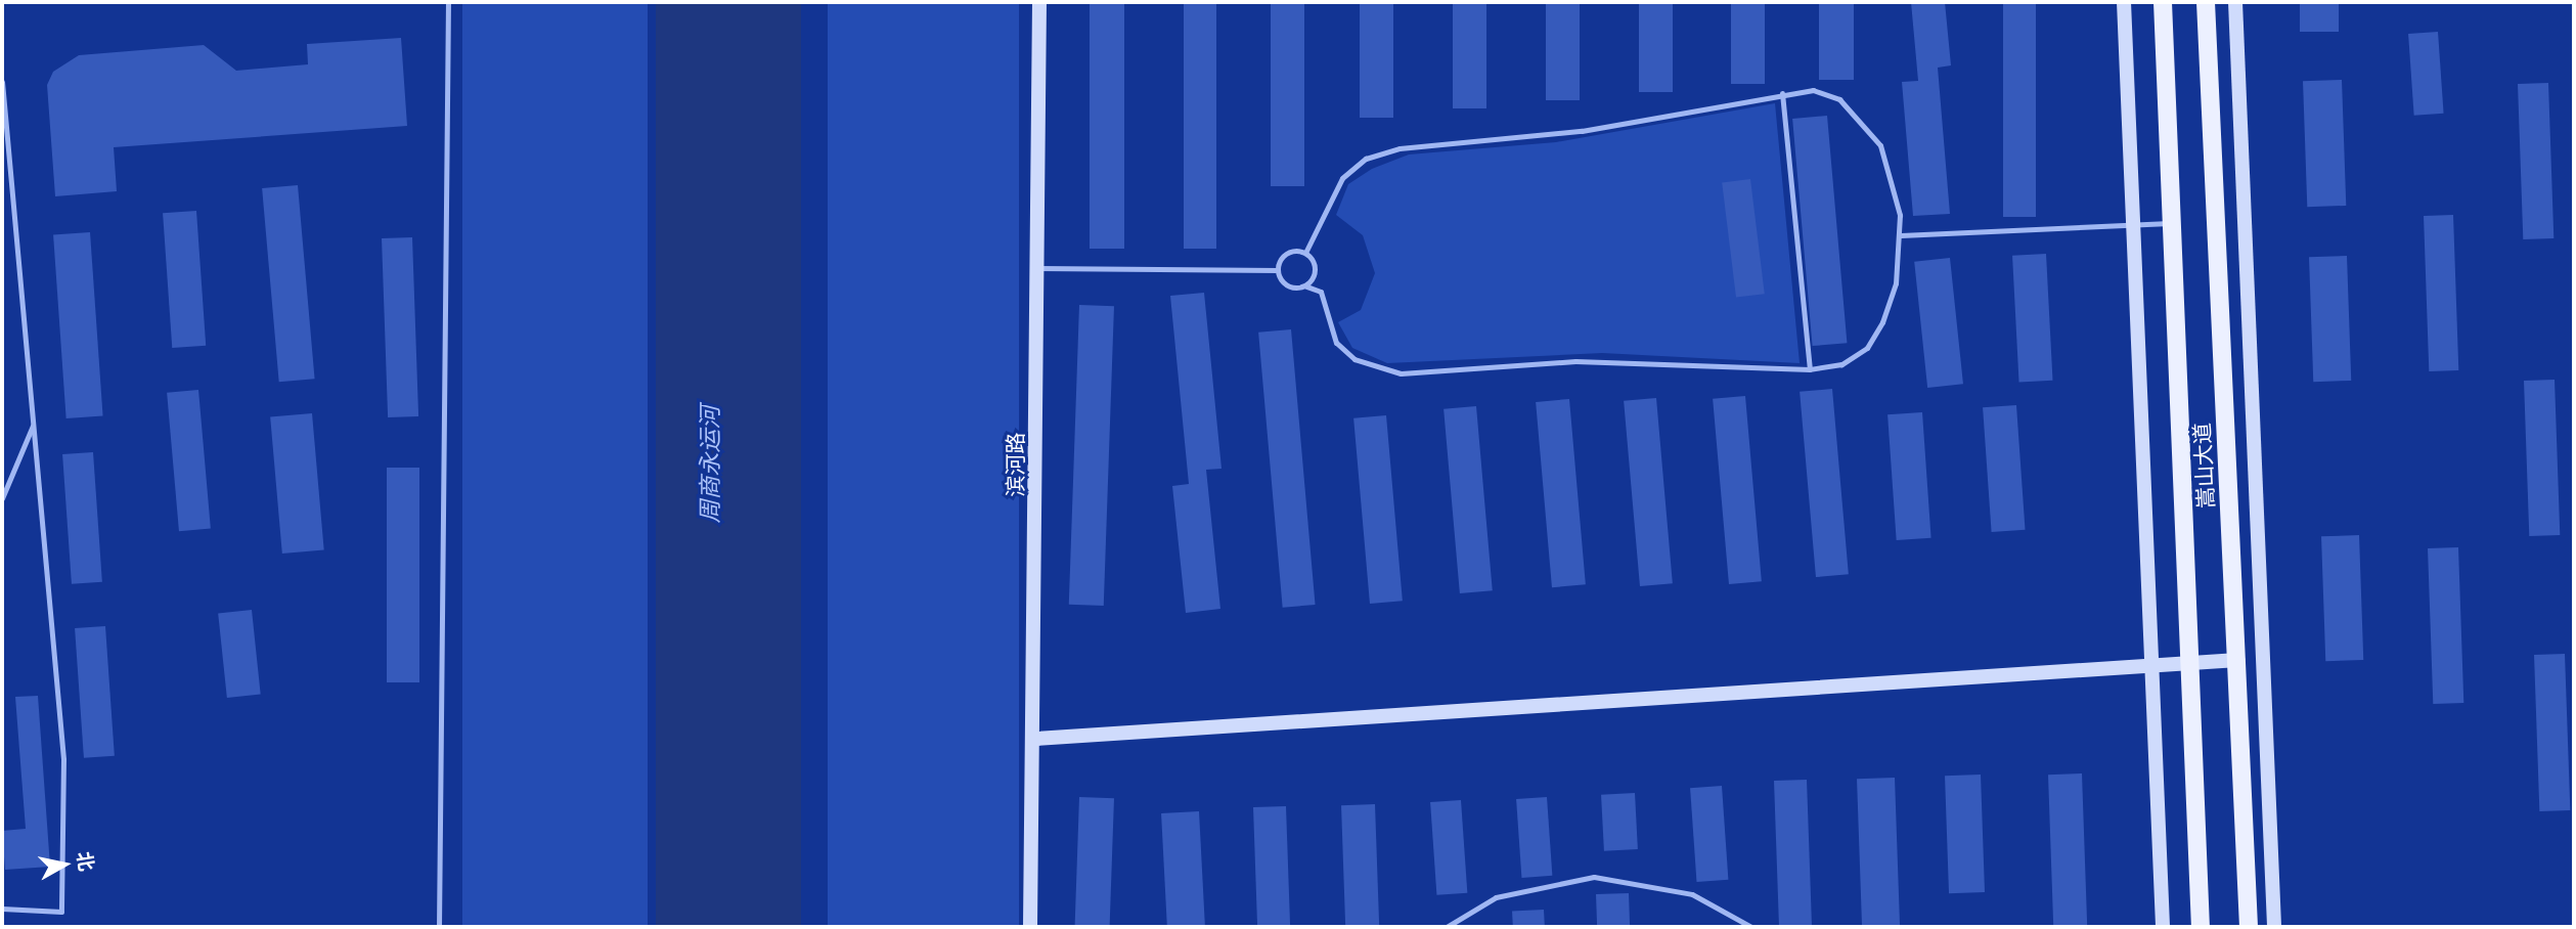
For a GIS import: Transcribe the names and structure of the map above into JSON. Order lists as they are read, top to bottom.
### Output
{
  "streets": {
    "main road": ["嵩山大道"],
    "street": ["滨河路"]
  },
  "water": ["周商永运河"],
  "north": "right"
}
